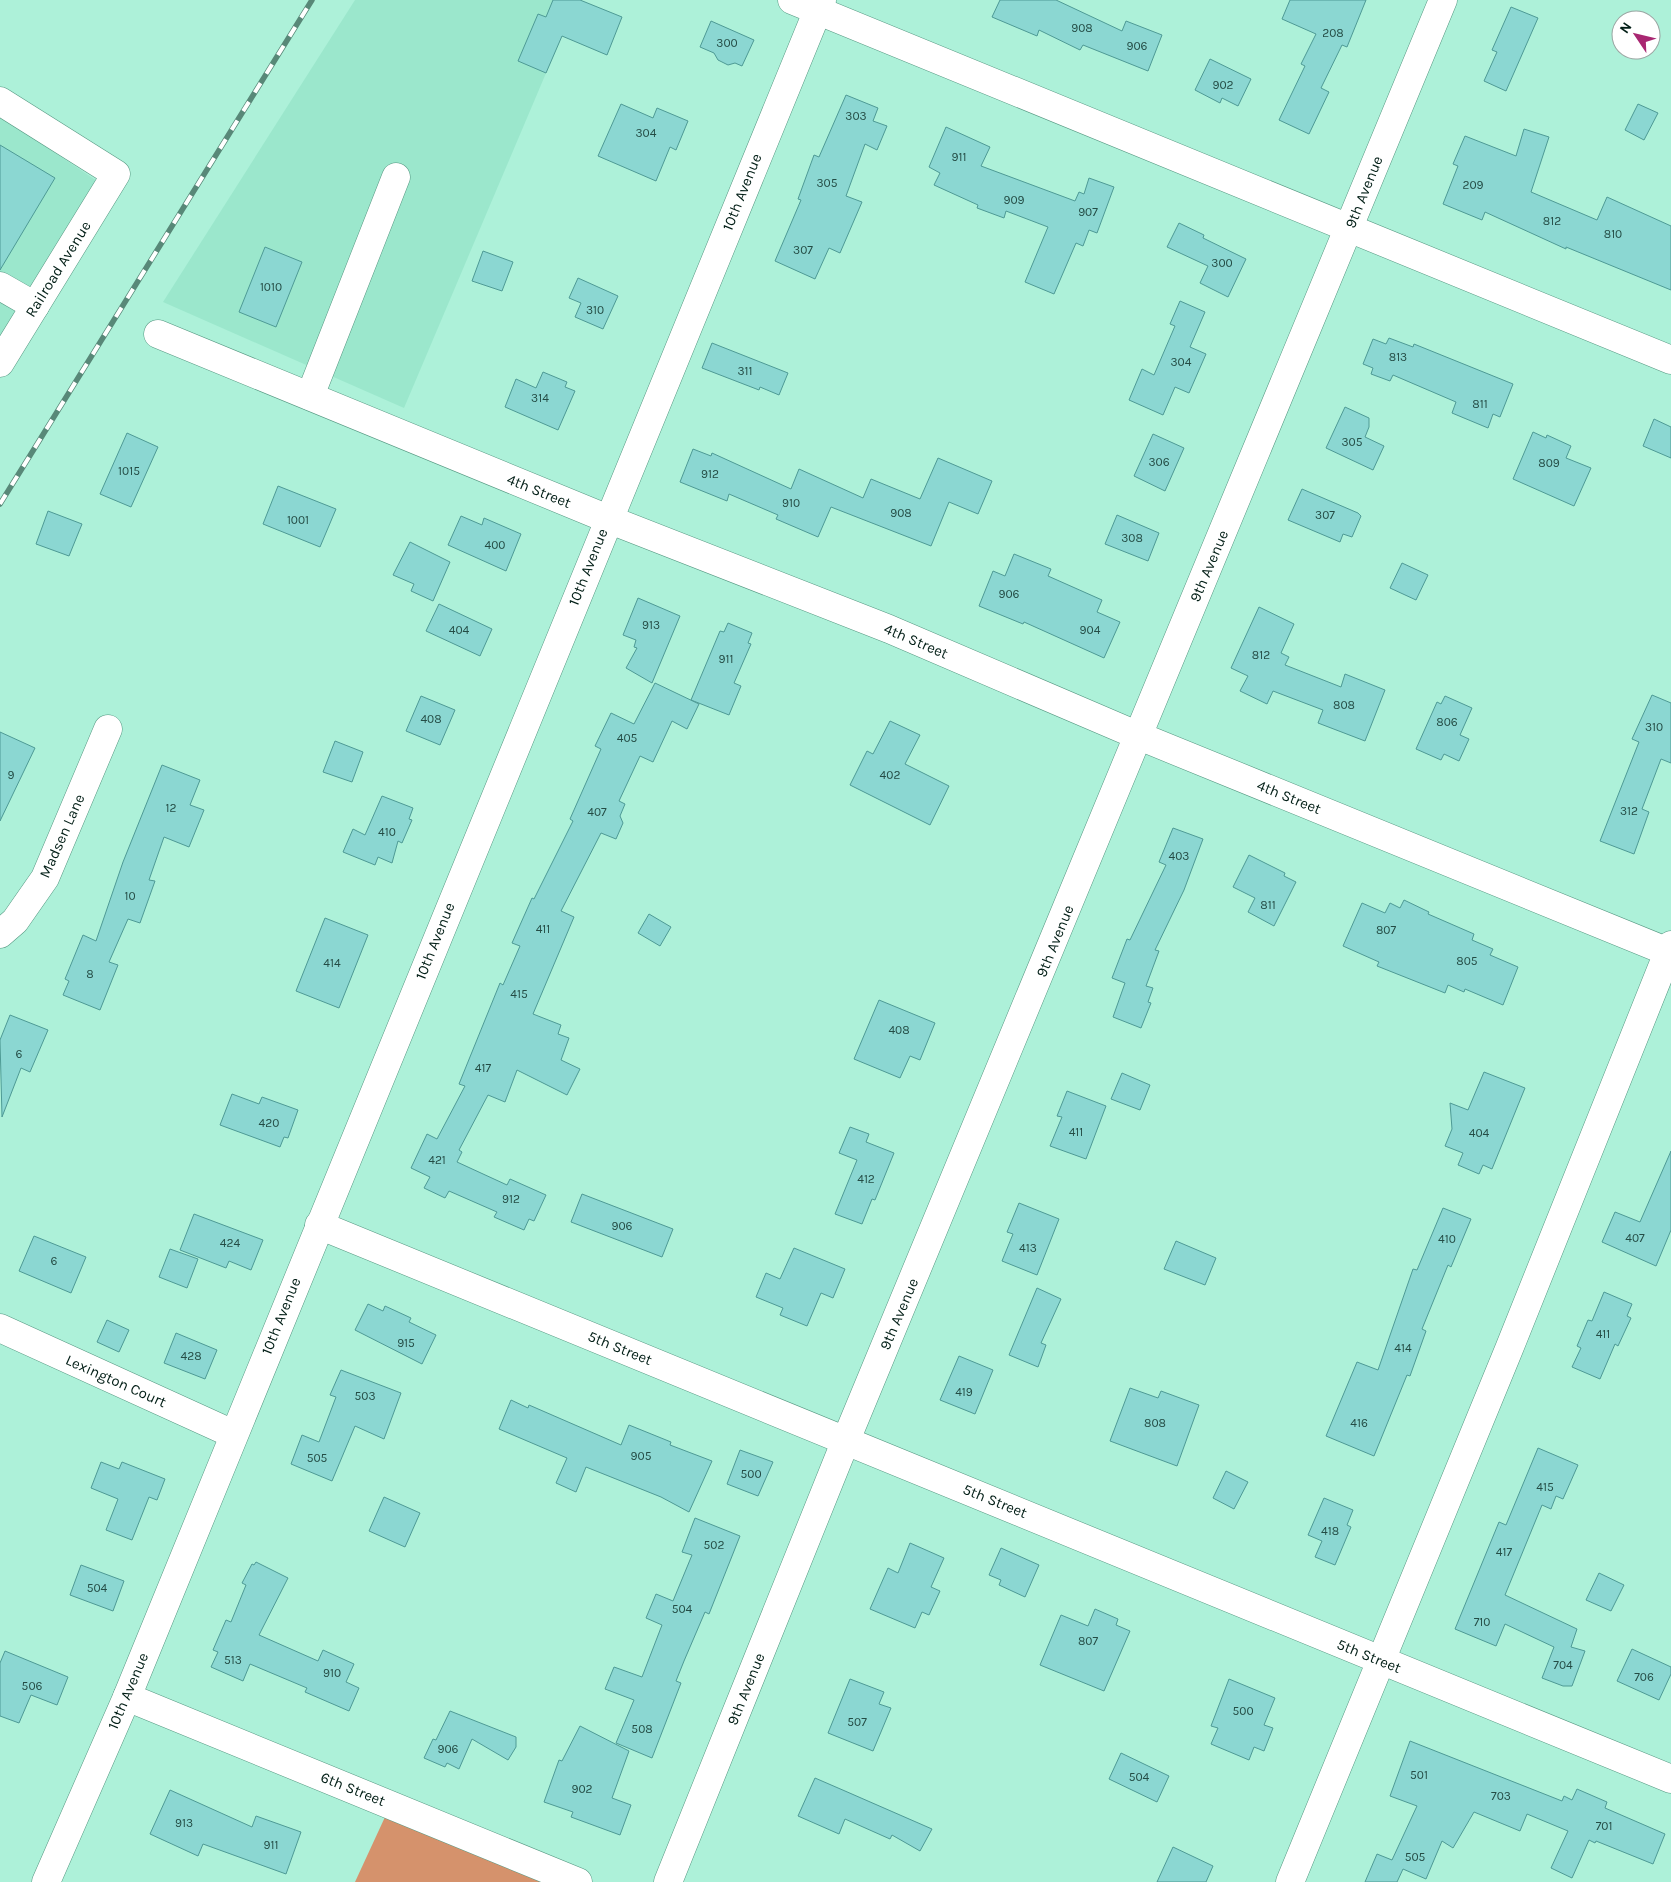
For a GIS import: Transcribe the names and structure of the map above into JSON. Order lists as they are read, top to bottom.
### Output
{
  "streets": {
    "street": [
      "10th Avenue",
      "9th Avenue",
      "Railroad Avenue",
      "4th Street",
      "Madsen Lane",
      "5th Street",
      "Lexington Court",
      "6th Street"
    ]
  },
  "crossings": [
    ["10th Avenue", "4th Street"],
    ["10th Avenue", "5th Street"],
    ["10th Avenue", "Lexington Court"],
    ["10th Avenue", "6th Street"],
    ["9th Avenue", "4th Street"],
    ["9th Avenue", "5th Street"]
  ],
  "house_numbers": [
    "908",
    "208",
    "300",
    "906",
    "902",
    "303",
    "304",
    "911",
    "305",
    "209",
    "909",
    "907",
    "812",
    "810",
    "307",
    "300",
    "1010",
    "310",
    "813",
    "304",
    "311",
    "314",
    "811",
    "305",
    "306",
    "809",
    "1015",
    "912",
    "910",
    "908",
    "307",
    "1001",
    "308",
    "400",
    "906",
    "913",
    "404",
    "904",
    "812",
    "911",
    "808",
    "408",
    "806",
    "310",
    "405",
    "9",
    "402",
    "12",
    "312",
    "407",
    "410",
    "403",
    "10",
    "811",
    "411",
    "807",
    "805",
    "414",
    "8",
    "415",
    "408",
    "6",
    "417",
    "420",
    "411",
    "404",
    "421",
    "412",
    "912",
    "906",
    "407",
    "410",
    "424",
    "413",
    "6",
    "411",
    "915",
    "414",
    "428",
    "419",
    "503",
    "808",
    "416",
    "905",
    "505",
    "500",
    "415",
    "418",
    "502",
    "417",
    "504",
    "504",
    "710",
    "807",
    "513",
    "704",
    "910",
    "706",
    "506",
    "500",
    "507",
    "508",
    "906",
    "501",
    "504",
    "902",
    "703",
    "913",
    "701",
    "911",
    "505"
  ],
  "north": "top left"
}
